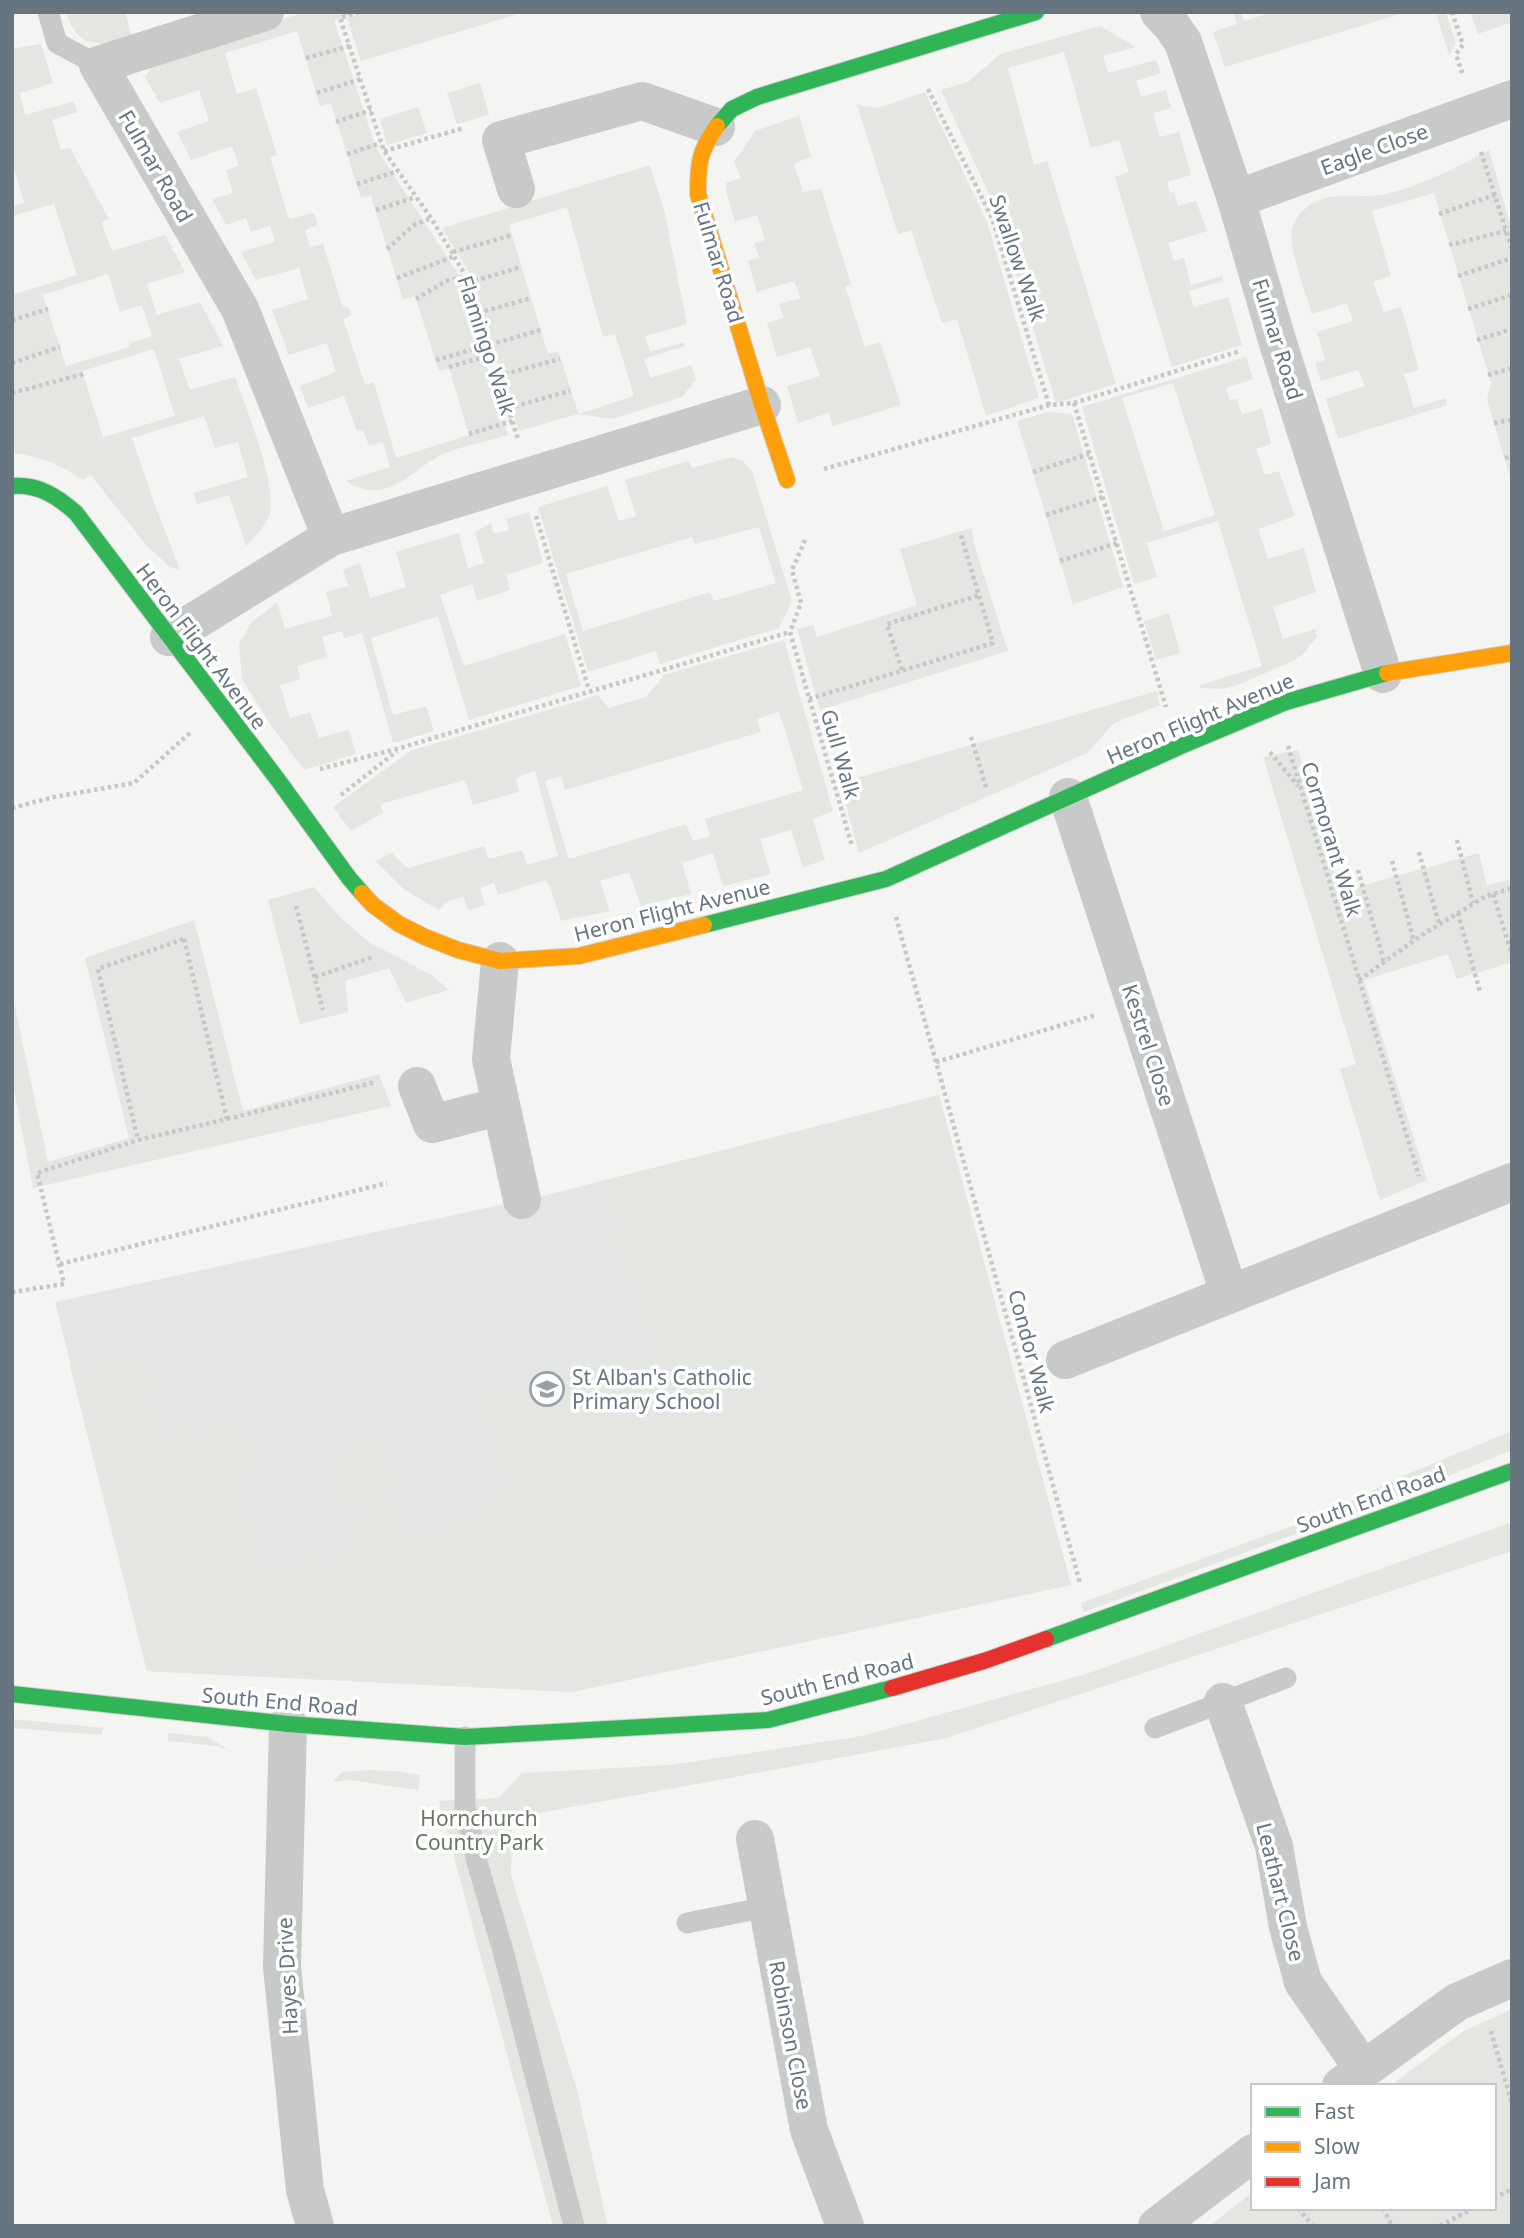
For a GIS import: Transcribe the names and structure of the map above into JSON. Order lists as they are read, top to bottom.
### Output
{
  "streets": {
    "street": [
      "Eagle Close",
      "Fulmar Road",
      "Heron Flight Avenue",
      "Kestrel Close",
      "South End Road",
      "Leathart Close",
      "Hayes Drive",
      "Robinson Close"
    ],
    "path": [
      "Swallow Walk",
      "Flamingo Walk",
      "Gull Walk",
      "Cormorant Walk",
      "Condor Walk"
    ]
  },
  "crossings": [
    ["Eagle Close", "Fulmar Road"],
    ["Fulmar Road", "Swallow Walk"],
    ["Fulmar Road", "Heron Flight Avenue"],
    ["Heron Flight Avenue", "Gull Walk"],
    ["Heron Flight Avenue", "Cormorant Walk"],
    ["Heron Flight Avenue", "Kestrel Close"],
    ["Heron Flight Avenue", "Condor Walk"],
    ["South End Road", "Hayes Drive"]
  ],
  "parks": ["Hornchurch Country Park"],
  "places": {
    "school or university": ["St Alban's Catholic Primary School"]
  },
  "legend": ["Fast", "Slow", "Jam"]
}
